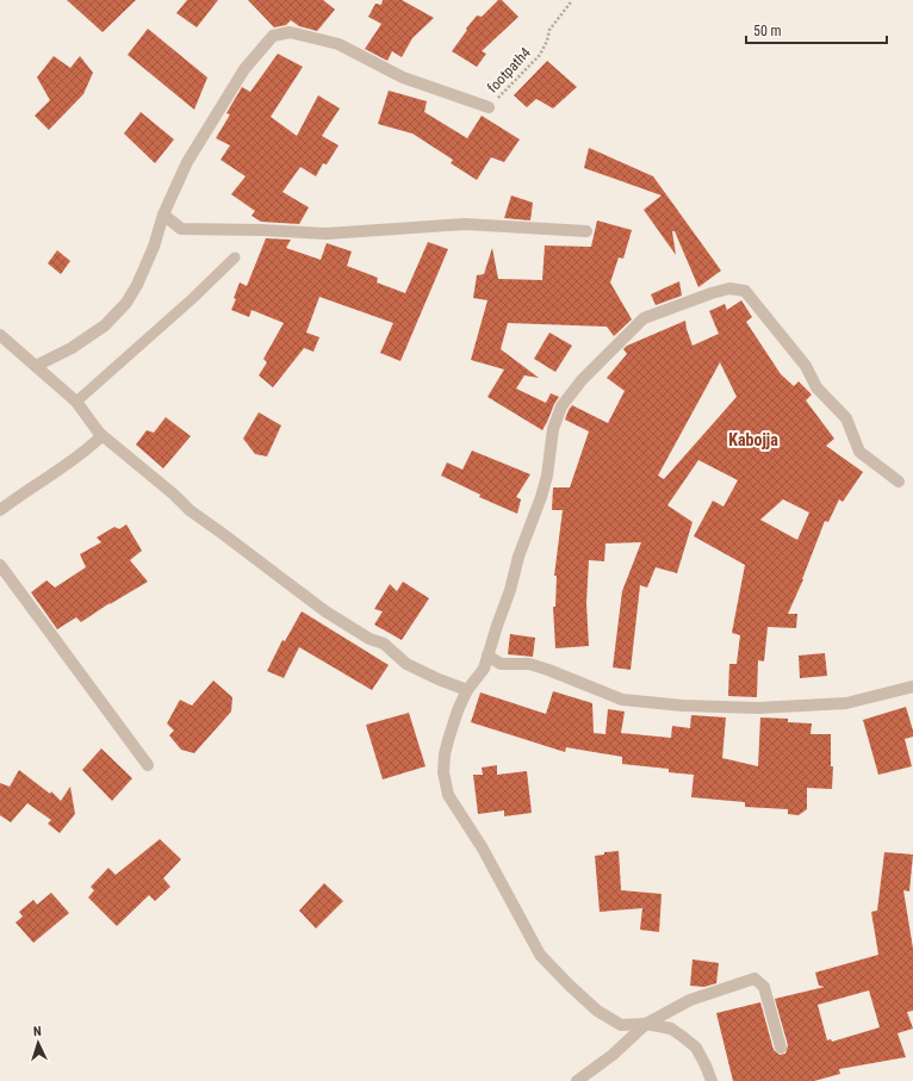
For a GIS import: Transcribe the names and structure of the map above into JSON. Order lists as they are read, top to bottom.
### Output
{
  "streets": {
    "path": ["footpath4"]
  },
  "districts": ["Kabojja"],
  "scale_bar": "50 m",
  "north": "top"
}
